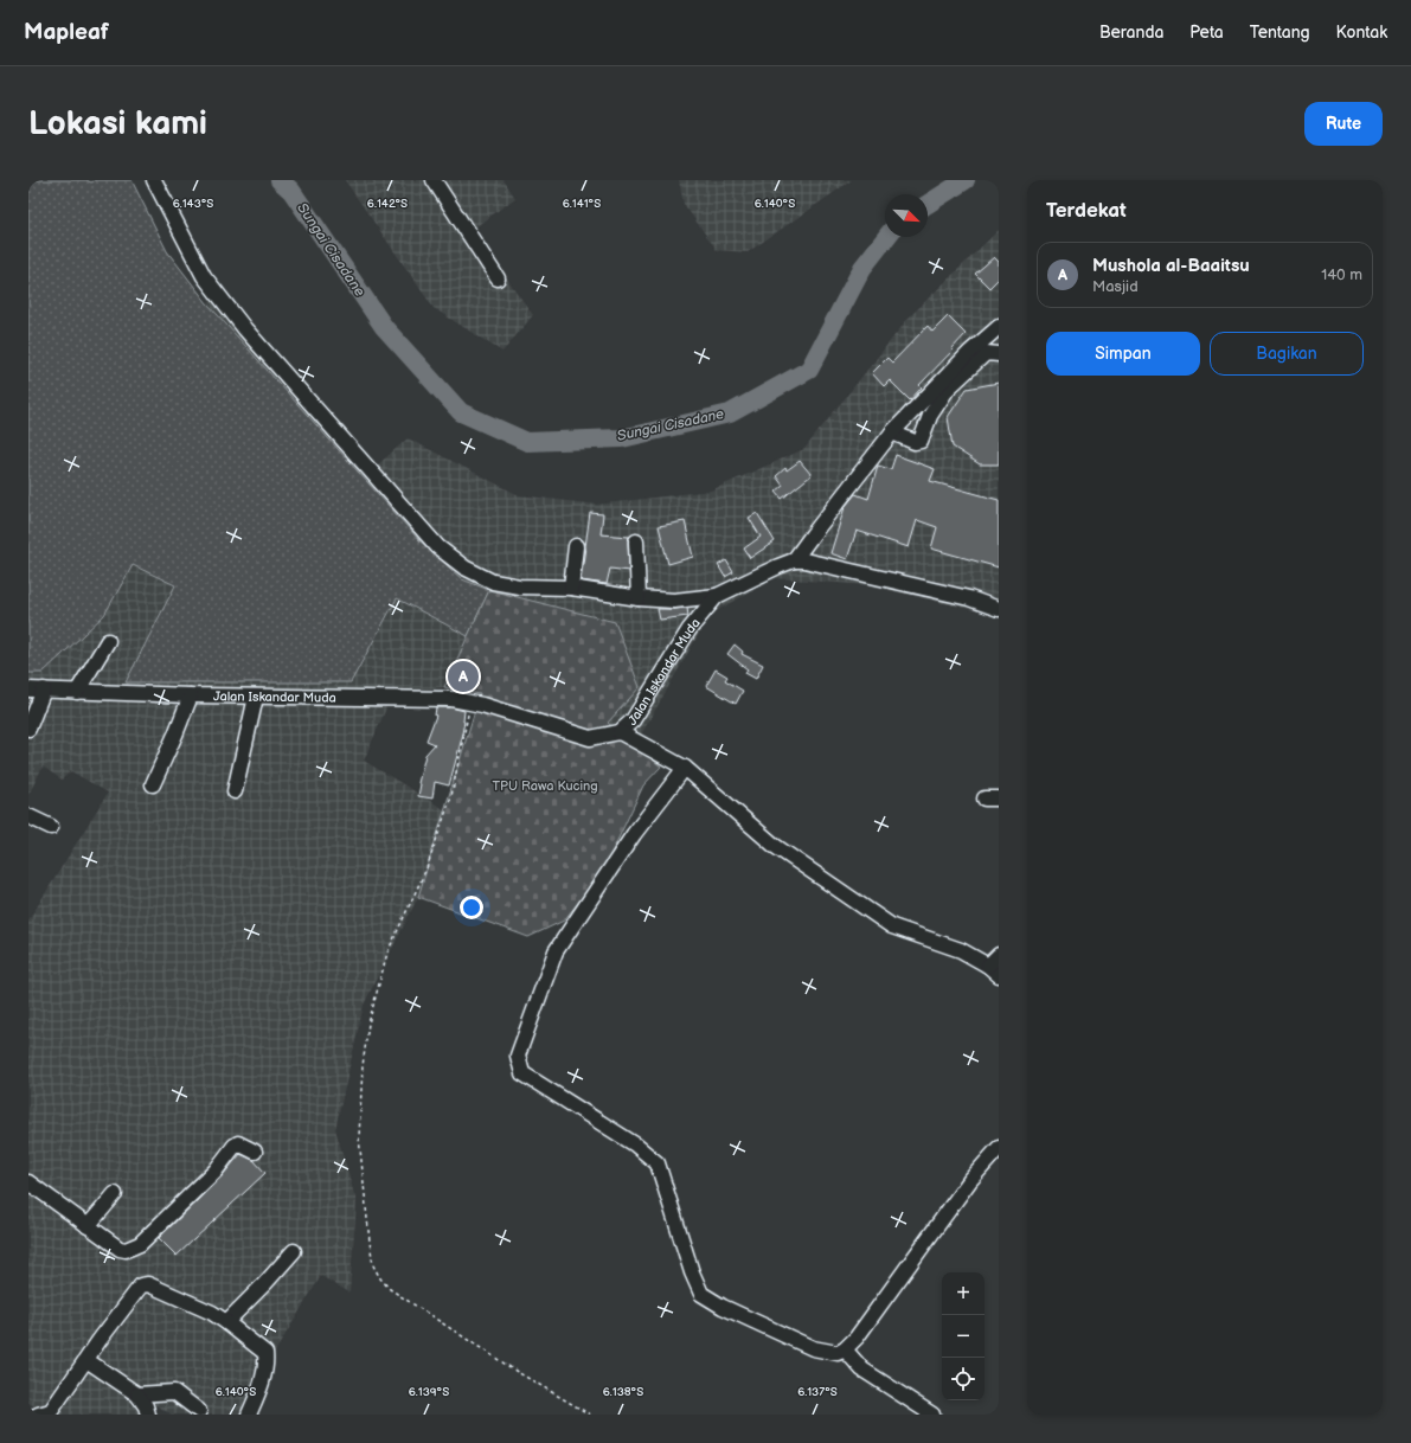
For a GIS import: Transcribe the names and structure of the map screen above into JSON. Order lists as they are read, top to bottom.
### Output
{
  "streets": {
    "street": ["Jalan Iskandar Muda"]
  },
  "water": ["Sungai Cisadane"],
  "parks": ["TPU Rawa Kucing"],
  "north": "bottom right",
  "page": {
    "header": "Mapleaf",
    "nav": [
      "Beranda",
      "Peta",
      "Tentang",
      "Kontak"
    ],
    "buttons": [
      "Rute",
      ["Simpan", "Bagikan"]
    ],
    "title": "Lokasi kami",
    "heading": "Terdekat",
    "list": [
      {
        "mark": "A",
        "name": "Mushola al-Baaitsu",
        "note": "Masjid",
        "value": "140 m"
      }
    ],
    "pins": "A",
    "map_buttons": ["+", "−"]
  },
  "coordinates": [
    "6.143°S",
    "6.142°S",
    "6.141°S",
    "6.140°S",
    "6.139°S",
    "6.138°S",
    "6.137°S"
  ]
}
